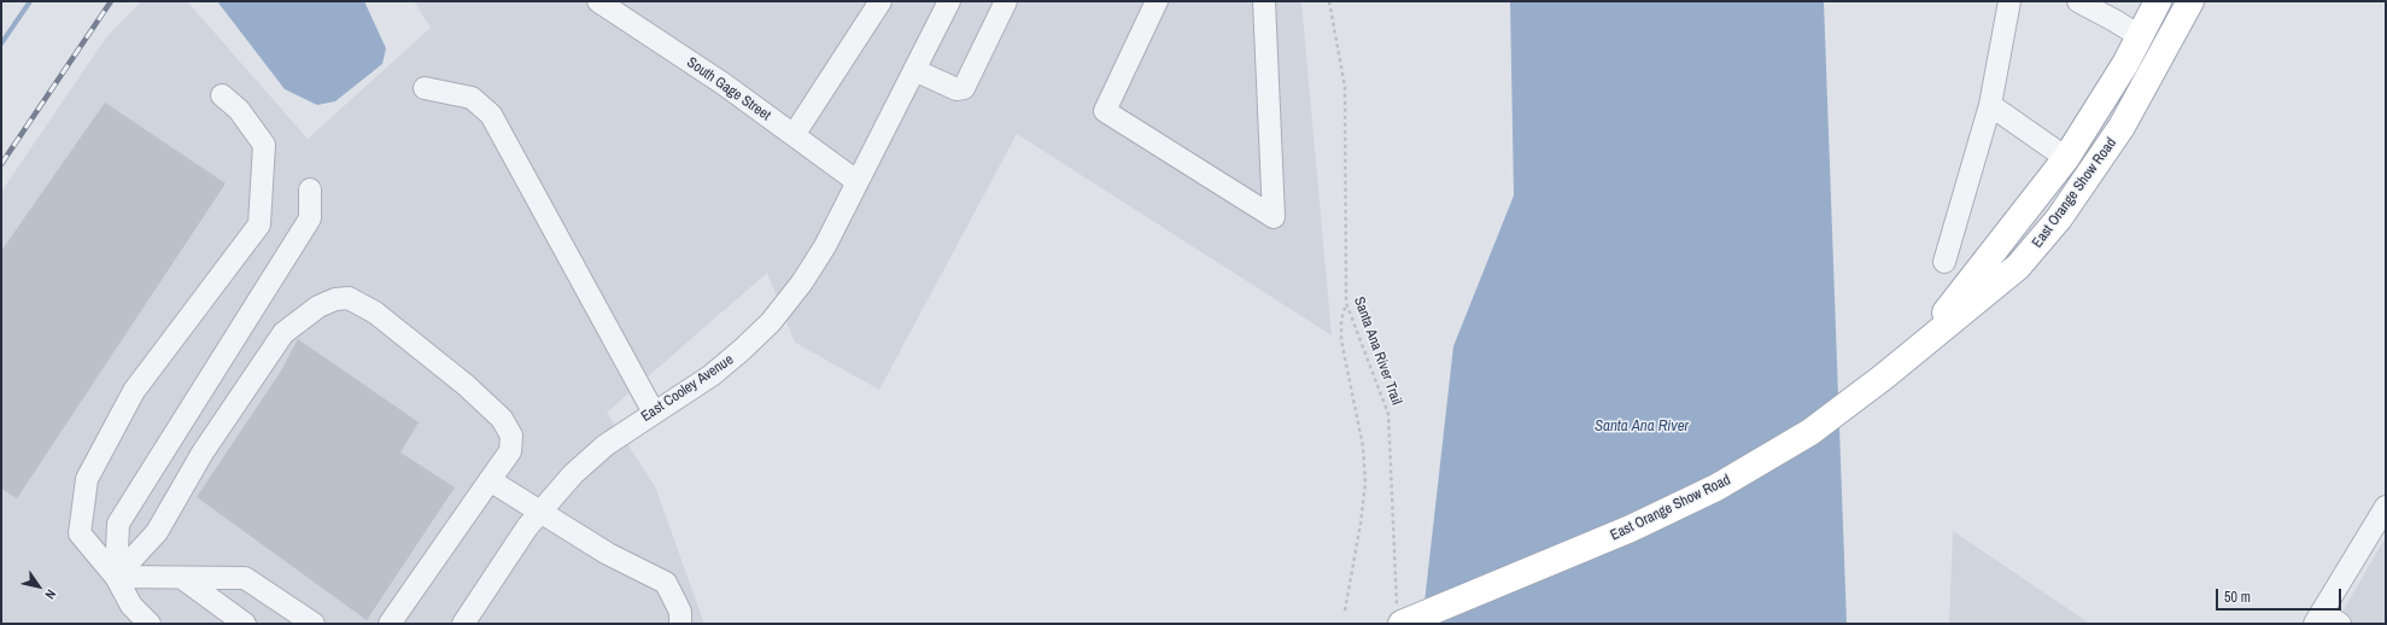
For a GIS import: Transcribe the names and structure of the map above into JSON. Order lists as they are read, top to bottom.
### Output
{
  "streets": {
    "main road": ["East Orange Show Road"],
    "street": ["South Gage Street", "East Cooley Avenue"],
    "path": ["Santa Ana River Trail"]
  },
  "crossings": [
    ["South Gage Street", "East Cooley Avenue"],
    ["East Orange Show Road", "Santa Ana River Trail"]
  ],
  "water": ["Santa Ana River"],
  "scale_bar": "50 m",
  "north": "bottom right"
}
